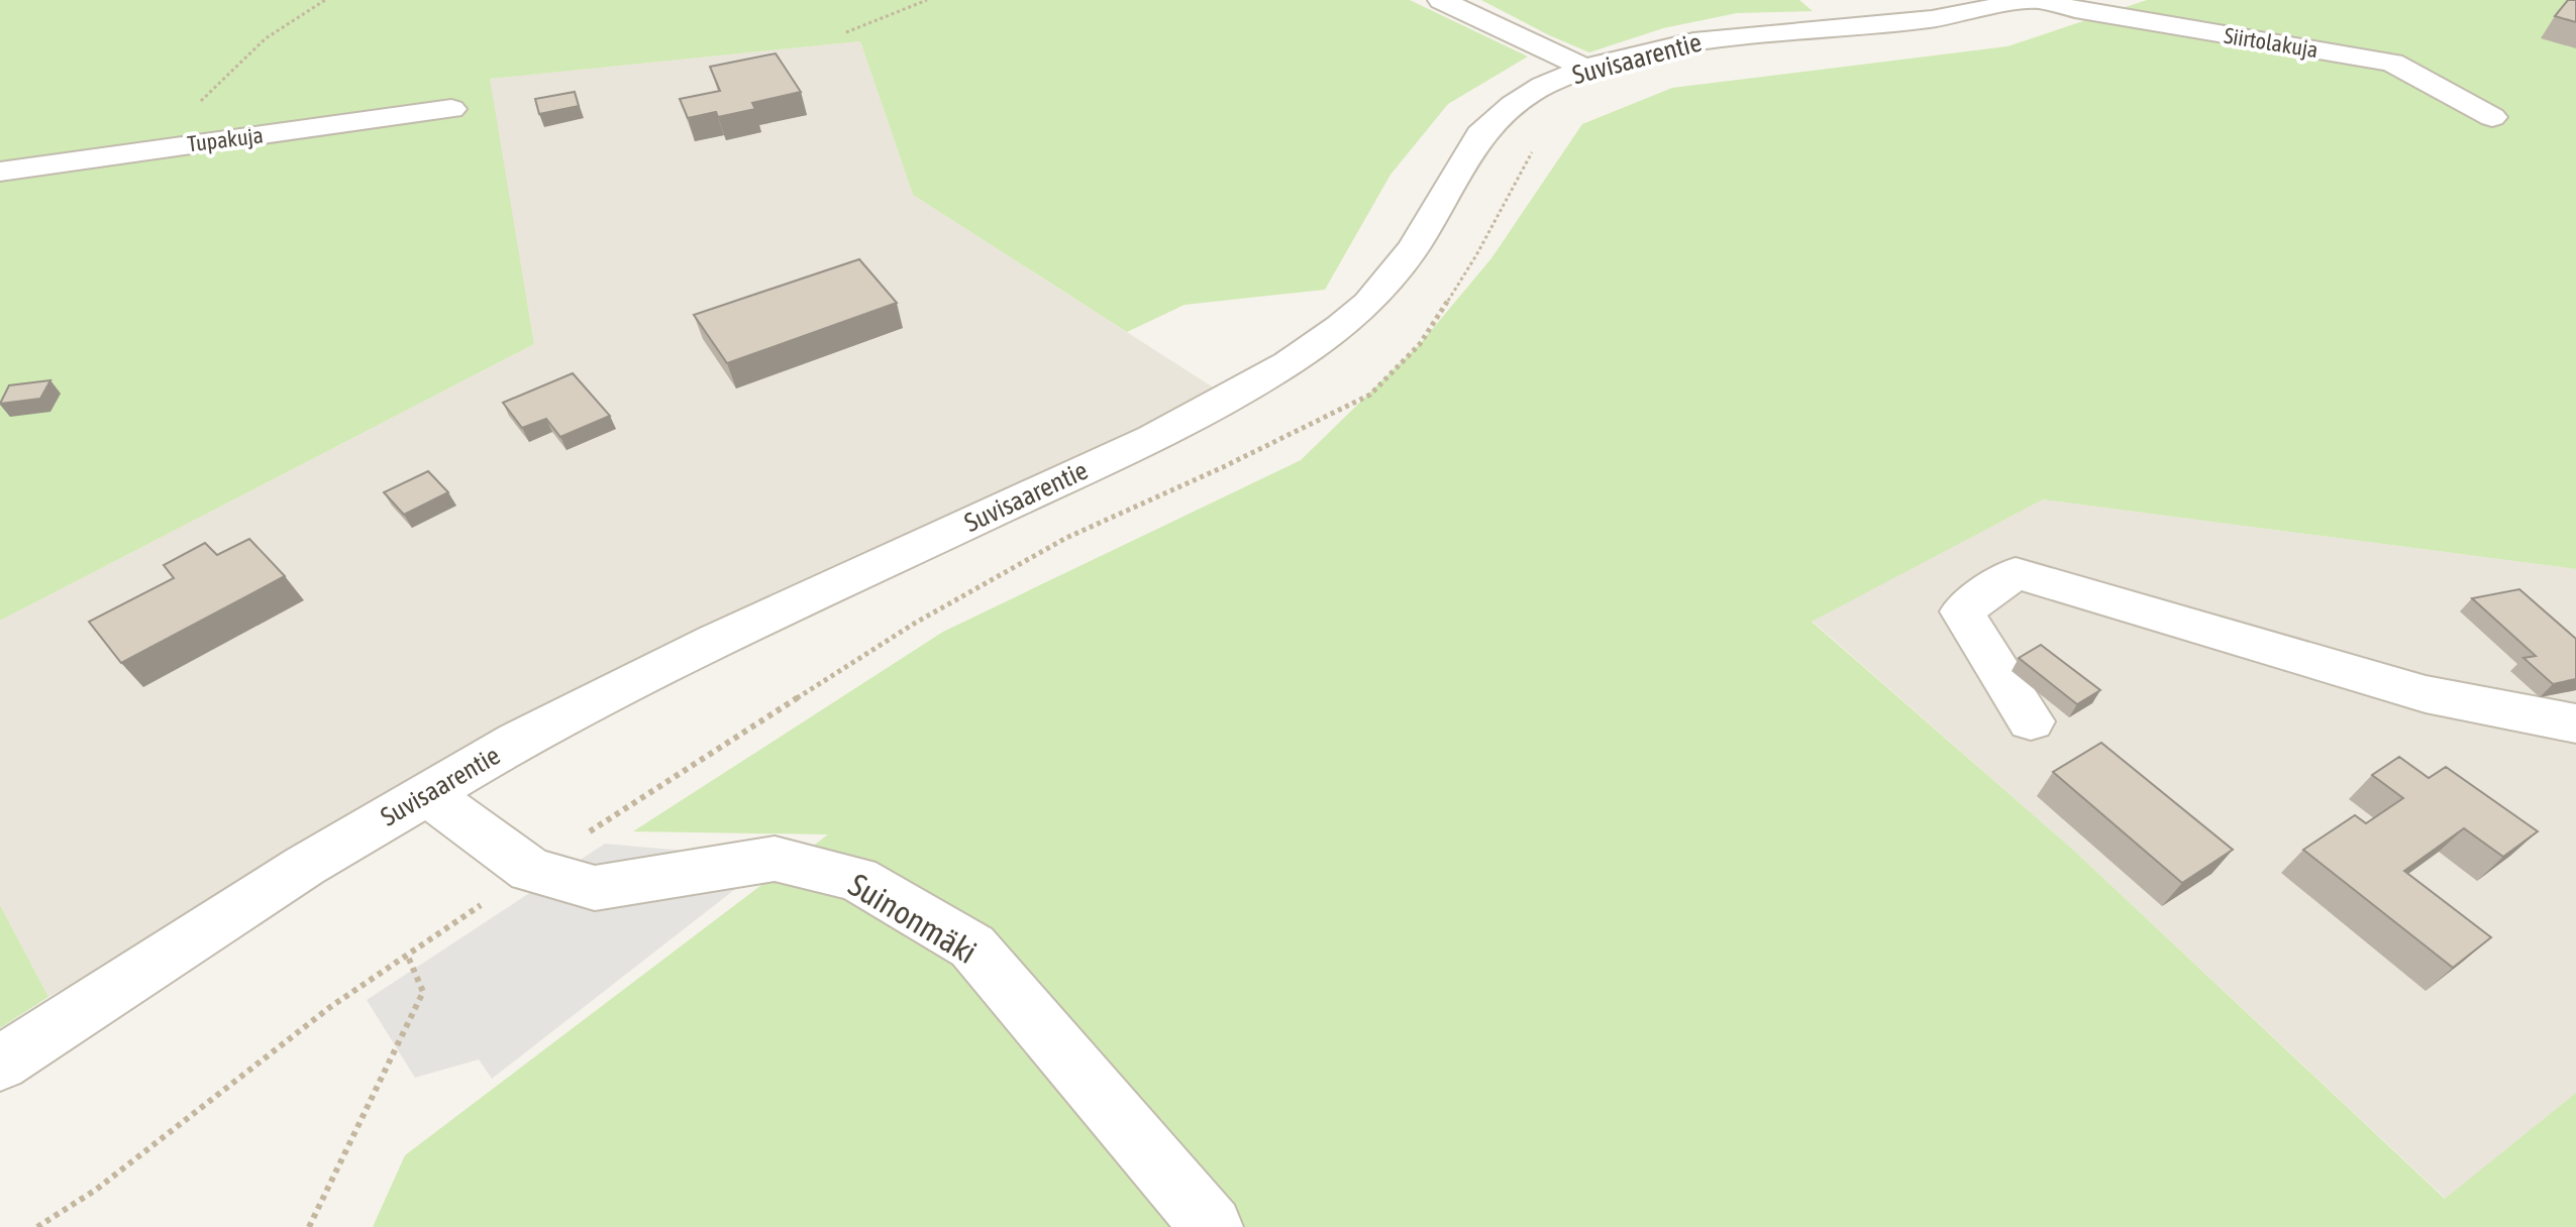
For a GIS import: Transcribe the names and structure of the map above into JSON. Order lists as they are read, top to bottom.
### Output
{
  "streets": {
    "street": [
      "Siirtolakuja",
      "Suvisaarentie",
      "Tupakuja",
      "Suinonmäki"
    ]
  },
  "crossings": [
    ["Suvisaarentie", "Suinonmäki"]
  ]
}
